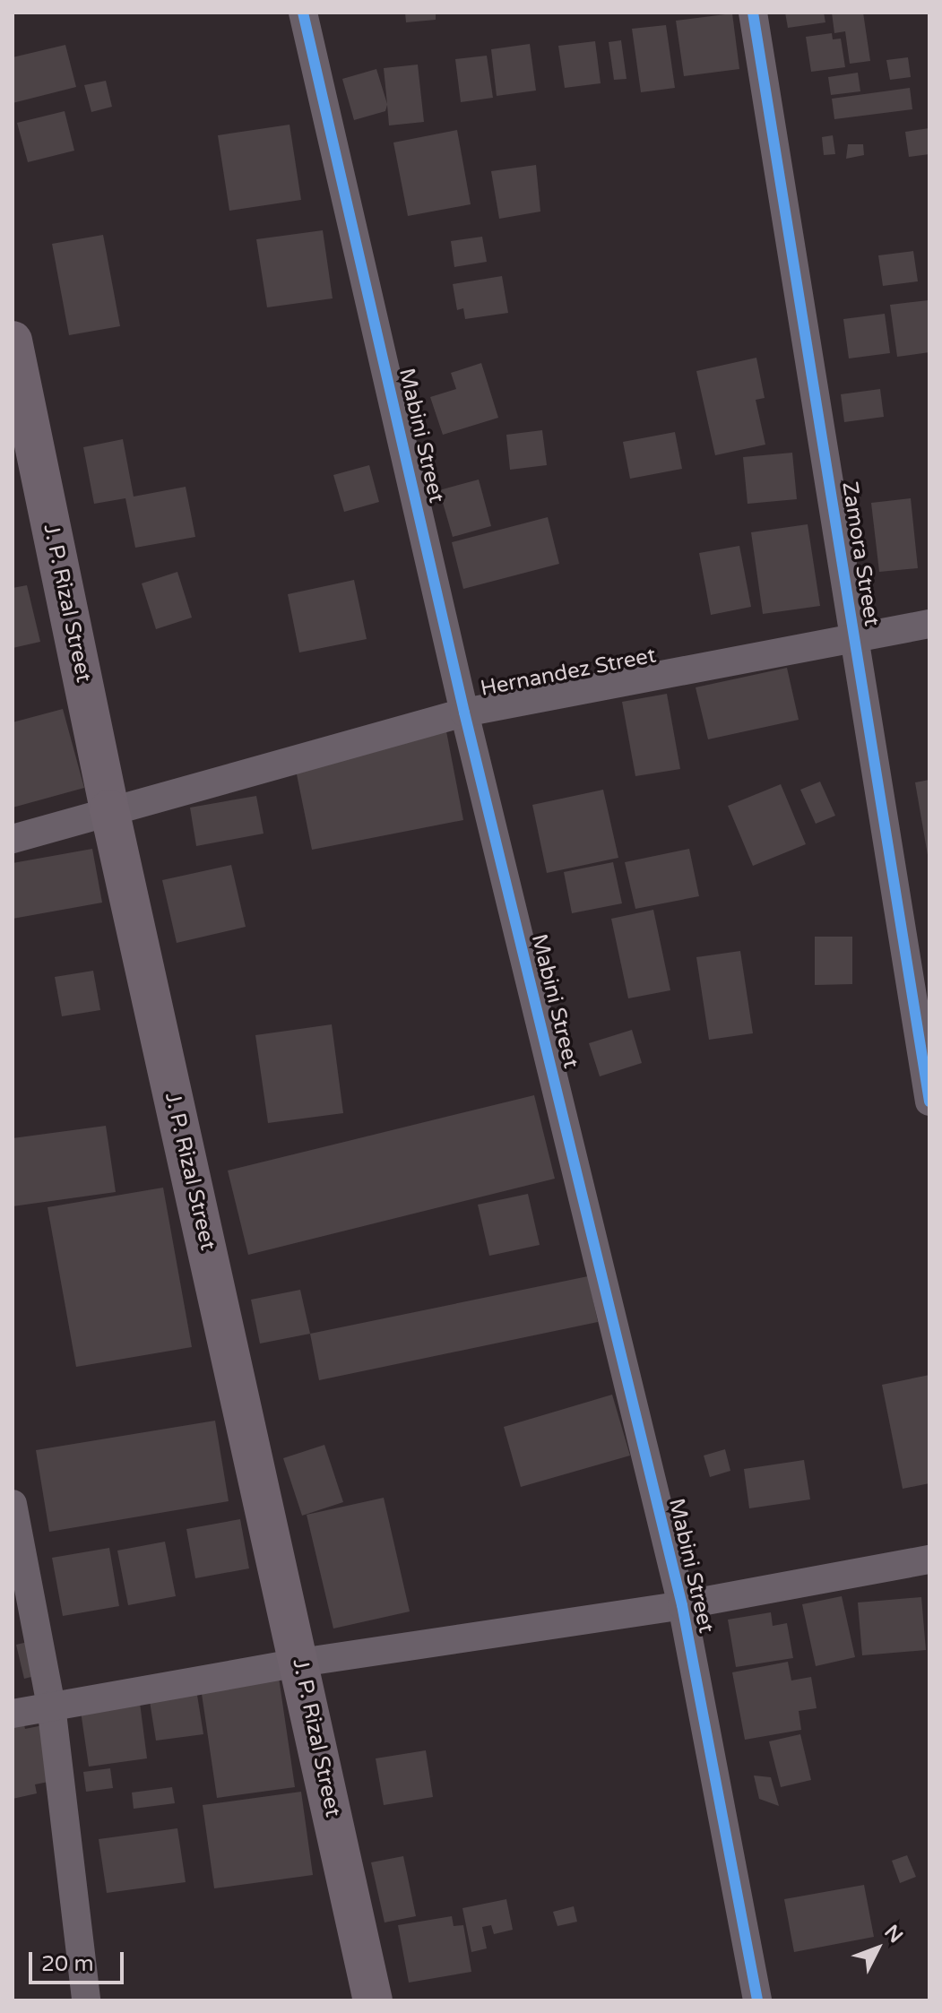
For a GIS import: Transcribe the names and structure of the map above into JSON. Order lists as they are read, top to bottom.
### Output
{
  "streets": {
    "main road": ["J. P. Rizal Street"],
    "street": ["Mabini Street", "Zamora Street", "Hernandez Street"]
  },
  "crossings": [
    ["Mabini Street", "Hernandez Street"],
    ["Zamora Street", "Hernandez Street"],
    ["J. P. Rizal Street", "Hernandez Street"]
  ],
  "scale_bar": "20 m",
  "north": "top right"
}
